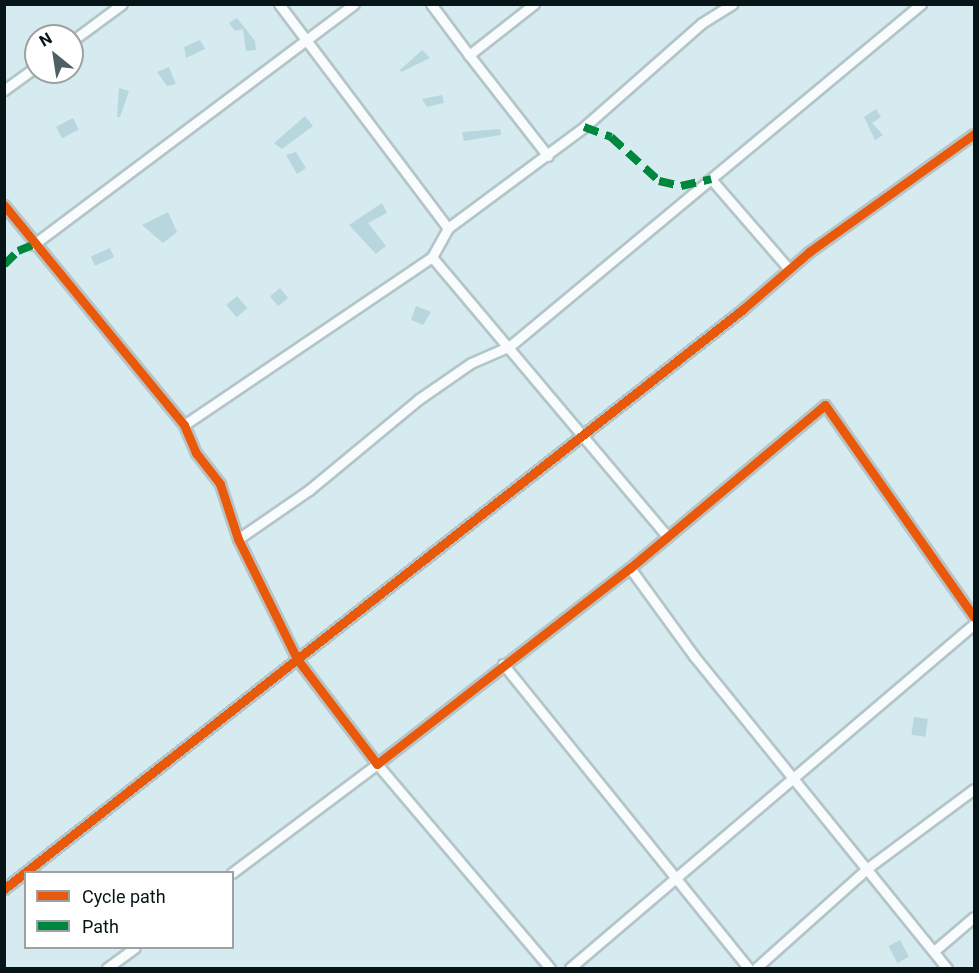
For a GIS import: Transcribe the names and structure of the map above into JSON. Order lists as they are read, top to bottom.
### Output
{
  "legend": ["Cycle path", "Path"],
  "north": "top left"
}
